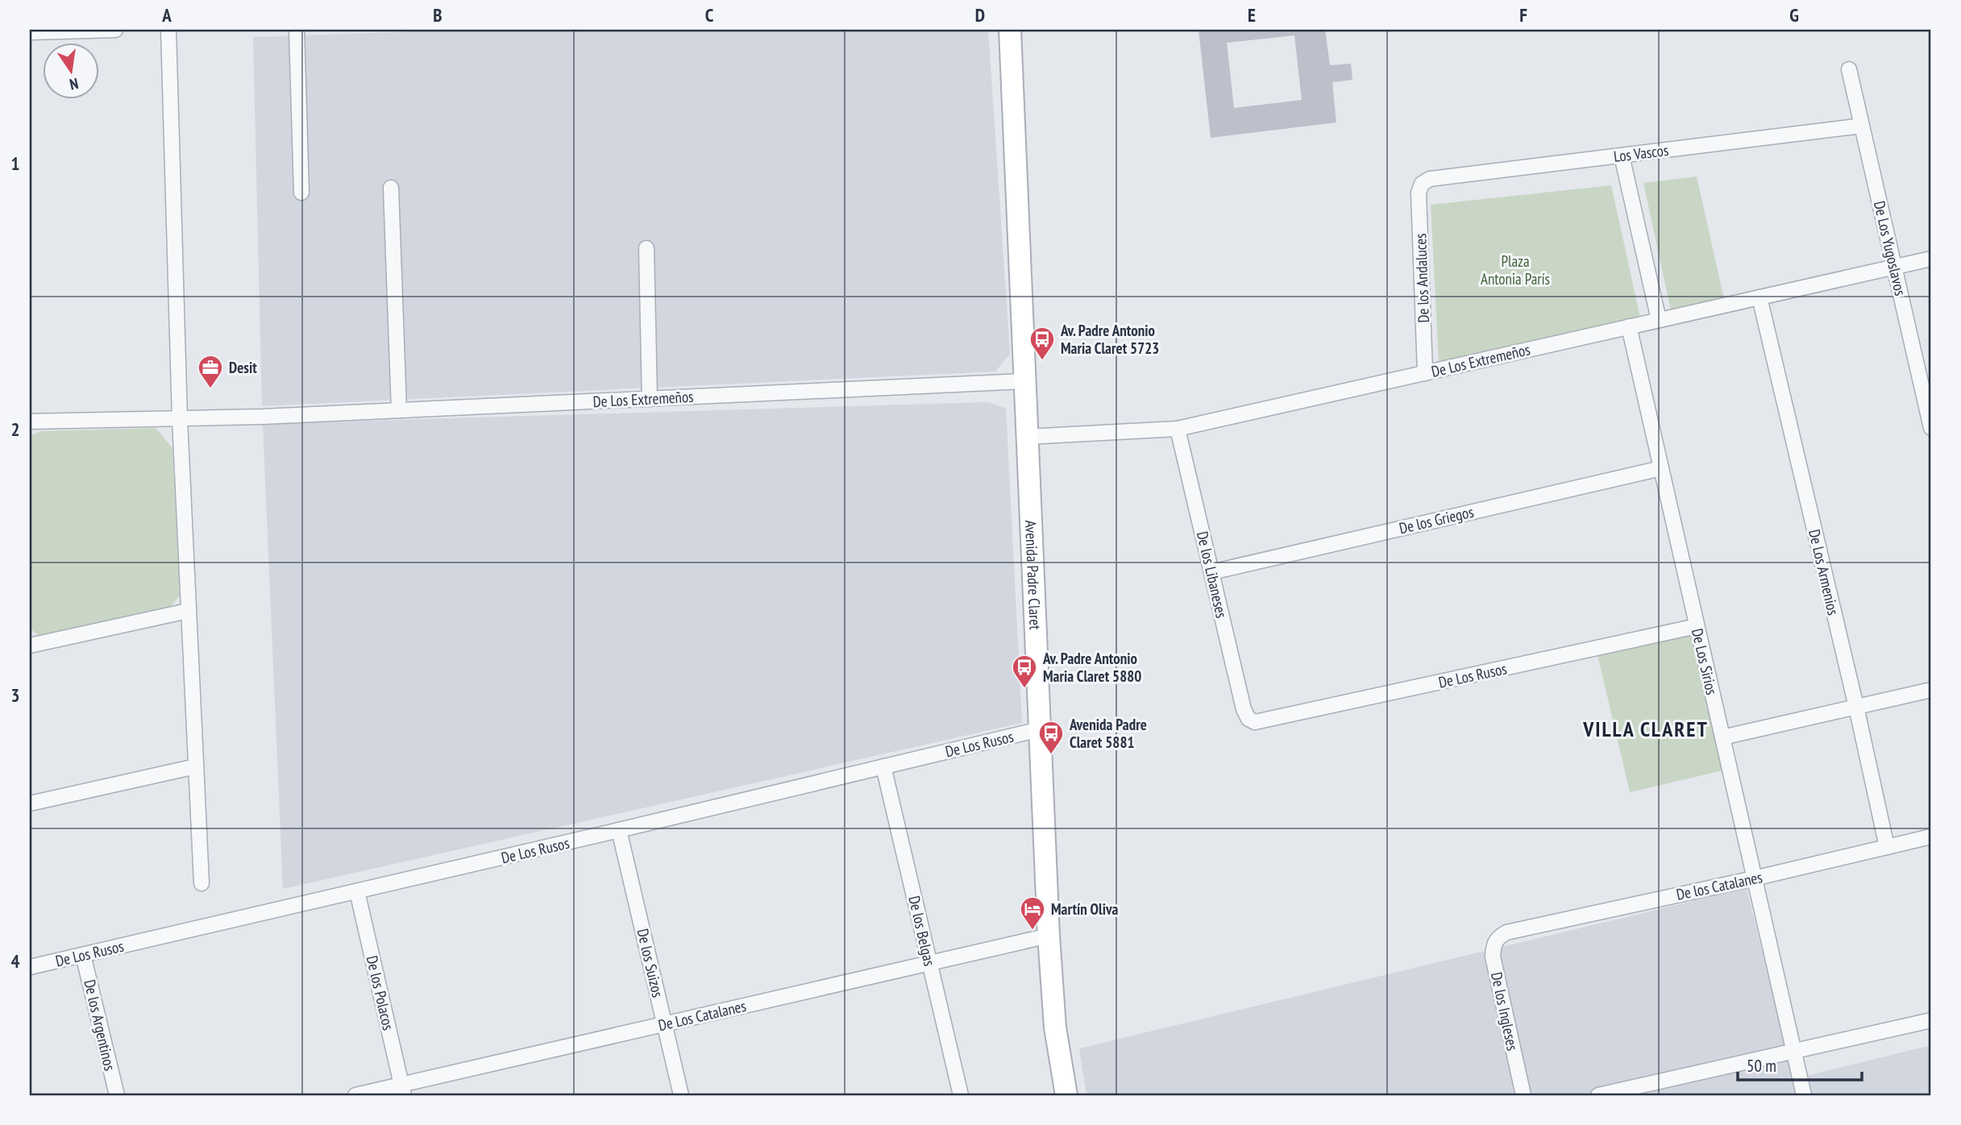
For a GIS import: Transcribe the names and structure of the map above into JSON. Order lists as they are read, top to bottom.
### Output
{
  "streets": {
    "main road": ["Avenida Padre Claret"],
    "street": [
      "Los Vascos",
      "De Los Yugoslavos",
      "De los Andaluces",
      "De Los Extremeños",
      "De los Griegos",
      "De Los Armenios",
      "De los Libaneses",
      "De Los Sirios",
      "De Los Rusos",
      "De los Catalanes",
      "De los Belgas",
      "De los Suizos",
      "De los Polacos",
      "De los Ingleses",
      "De Los Catalanes",
      "De los Argentinos"
    ]
  },
  "crossings": [
    ["Los Vascos", "De Los Yugoslavos"],
    ["Los Vascos", "De los Andaluces"],
    ["De Los Yugoslavos", "De Los Extremeños"],
    ["De los Andaluces", "De Los Extremeños"],
    ["De Los Extremeños", "De Los Armenios"],
    ["De Los Extremeños", "De los Libaneses"],
    ["De Los Extremeños", "Avenida Padre Claret"],
    ["De Los Extremeños", "De Los Sirios"],
    ["De los Griegos", "De los Libaneses"],
    ["De los Griegos", "De Los Sirios"],
    ["De Los Armenios", "De los Catalanes"],
    ["De los Libaneses", "De Los Rusos"],
    ["Avenida Padre Claret", "De Los Rusos"],
    ["Avenida Padre Claret", "De Los Catalanes"],
    ["De Los Sirios", "De Los Rusos"],
    ["De Los Sirios", "De los Catalanes"],
    ["De Los Rusos", "De los Belgas"],
    ["De Los Rusos", "De los Suizos"],
    ["De Los Rusos", "De los Polacos"],
    ["De Los Rusos", "De los Argentinos"],
    ["De los Catalanes", "De los Ingleses"],
    ["De los Belgas", "De Los Catalanes"],
    ["De los Suizos", "De Los Catalanes"],
    ["De los Polacos", "De Los Catalanes"]
  ],
  "districts": ["VILLA CLARET"],
  "parks": ["Plaza Antonia París"],
  "places": {
    "bus stop": ["Av. Padre Antonio Maria Claret 5723", "Av. Padre Antonio Maria Claret 5880", "Avenida Padre Claret 5881"],
    "office": ["Desit"],
    "hotel": ["Martín Oliva"]
  },
  "scale_bar": "50 m",
  "north": "bottom",
  "grid": {
    "columns": [
      "A",
      "B",
      "C",
      "D",
      "E",
      "F",
      "G"
    ],
    "rows": [
      "1",
      "2",
      "3",
      "4"
    ]
  }
}
